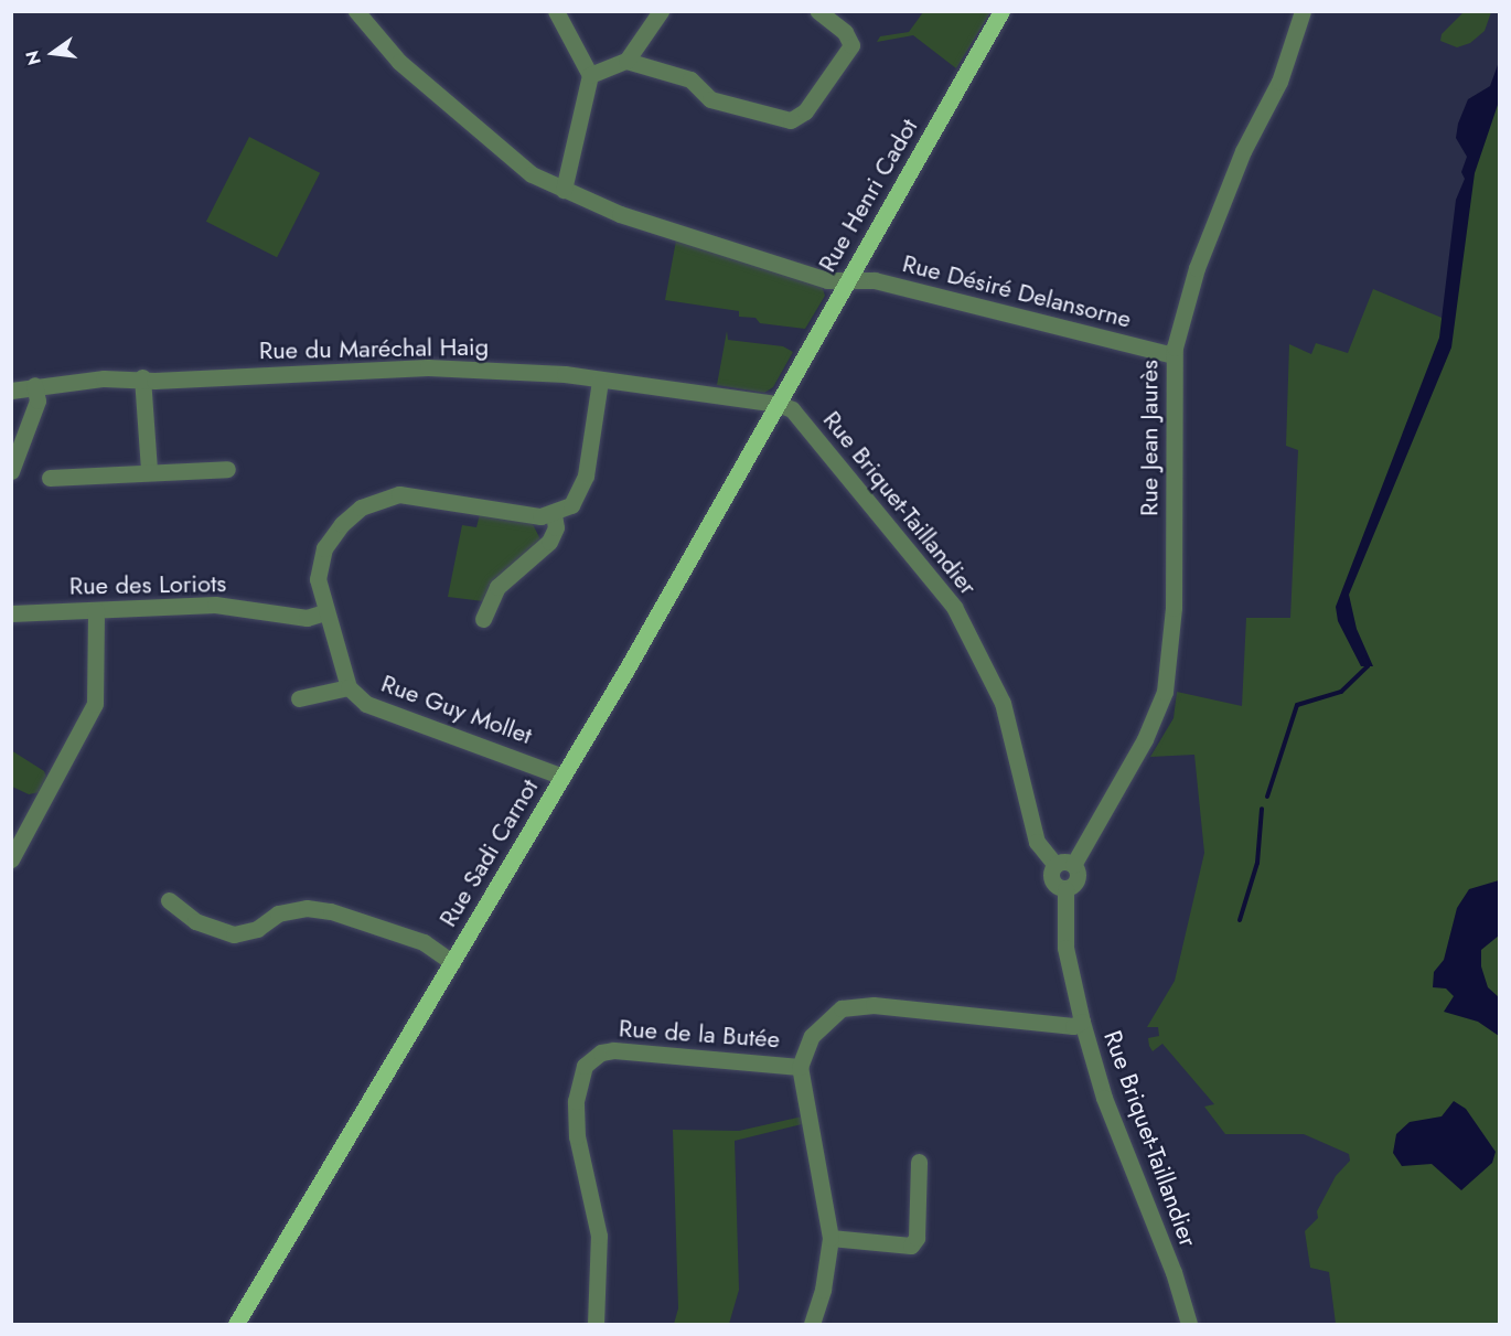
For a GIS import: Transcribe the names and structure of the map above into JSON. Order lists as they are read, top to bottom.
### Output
{
  "streets": {
    "main road": ["Rue Henri Cadot", "Rue Sadi Carnot"],
    "street": [
      "Rue Désiré Delansorne",
      "Rue du Maréchal Haig",
      "Rue Jean Jaurès",
      "Rue Briquet-Taillandier",
      "Rue des Loriots",
      "Rue Guy Mollet",
      "Rue de la Butée"
    ]
  },
  "crossings": [
    ["Rue Henri Cadot", "Rue Désiré Delansorne"],
    ["Rue Henri Cadot", "Rue du Maréchal Haig"],
    ["Rue Henri Cadot", "Rue Briquet-Taillandier"],
    ["Rue Henri Cadot", "Rue Sadi Carnot"],
    ["Rue Désiré Delansorne", "Rue Jean Jaurès"],
    ["Rue du Maréchal Haig", "Rue Briquet-Taillandier"],
    ["Rue du Maréchal Haig", "Rue Sadi Carnot"],
    ["Rue Jean Jaurès", "Rue Briquet-Taillandier"],
    ["Rue Briquet-Taillandier", "Rue Sadi Carnot"],
    ["Rue Guy Mollet", "Rue Sadi Carnot"]
  ],
  "north": "left"
}
